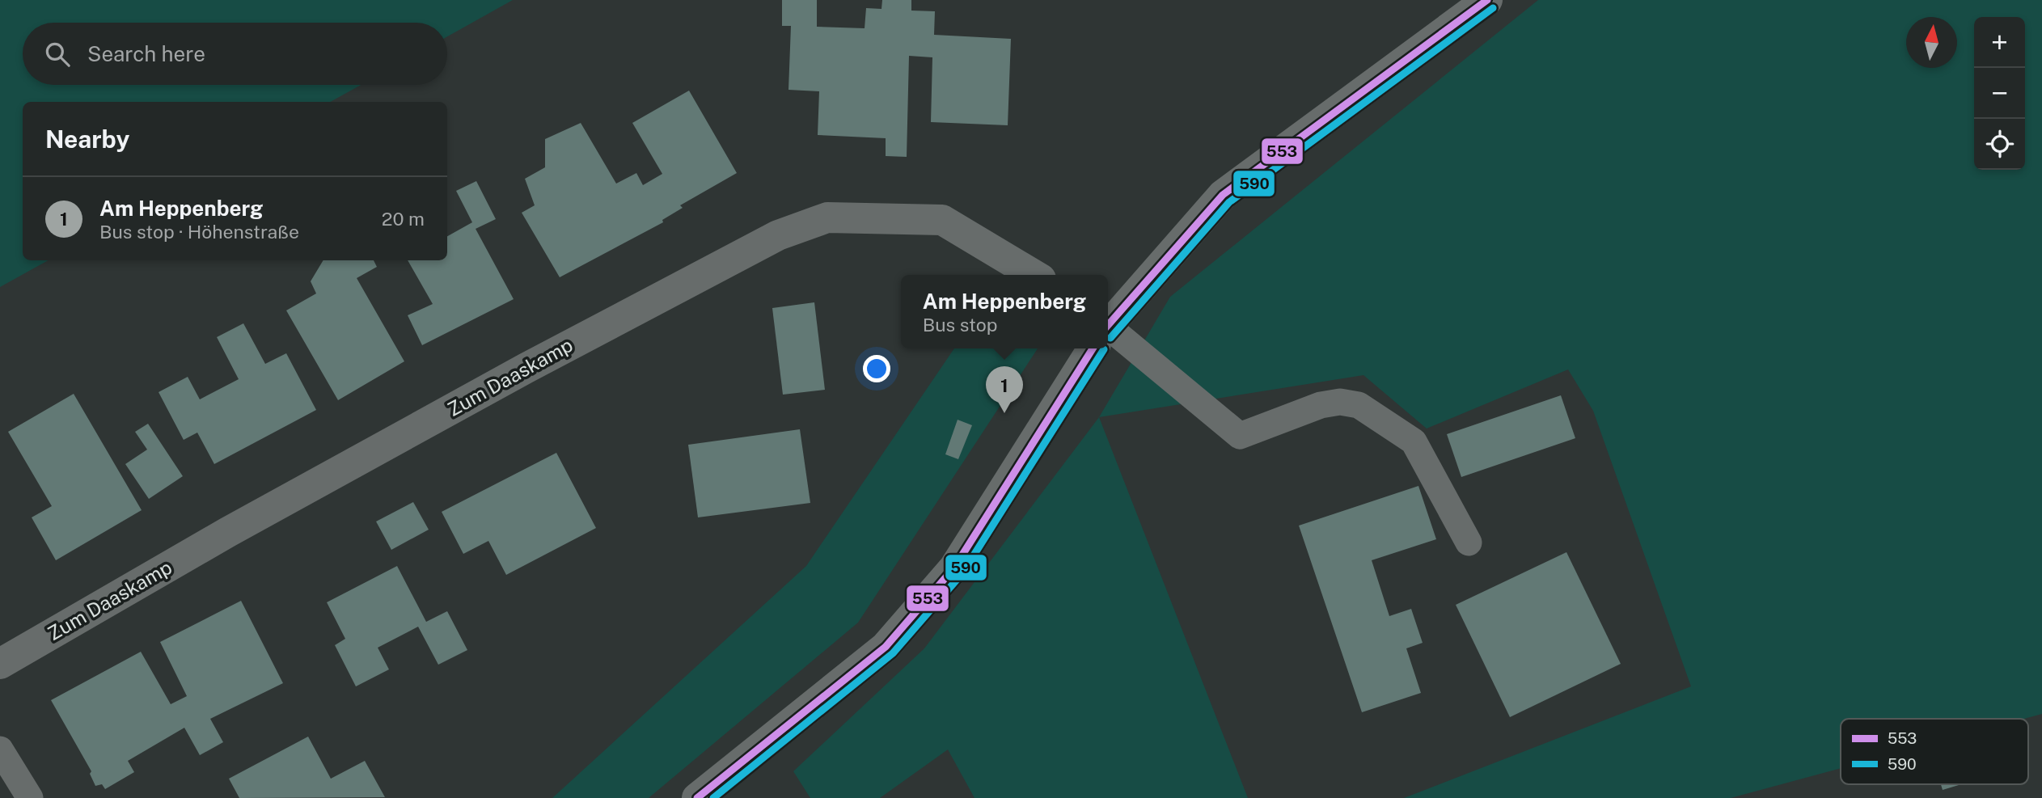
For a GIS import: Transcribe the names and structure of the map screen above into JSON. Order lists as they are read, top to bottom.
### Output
{
  "streets": {
    "street": ["Zum Daaskamp"]
  },
  "lines": ["transit line 553", "transit line 590"],
  "legend": ["553", "590"],
  "north": "top",
  "page": {
    "map_buttons": ["+", "−"],
    "search": "Search here",
    "heading": "Nearby",
    "list": [
      {
        "mark": "1",
        "name": "Am Heppenberg",
        "note": "Bus stop · Höhenstraße",
        "value": "20 m"
      }
    ],
    "popup": ["Am Heppenberg", "Bus stop"],
    "pins": "1"
  }
}
